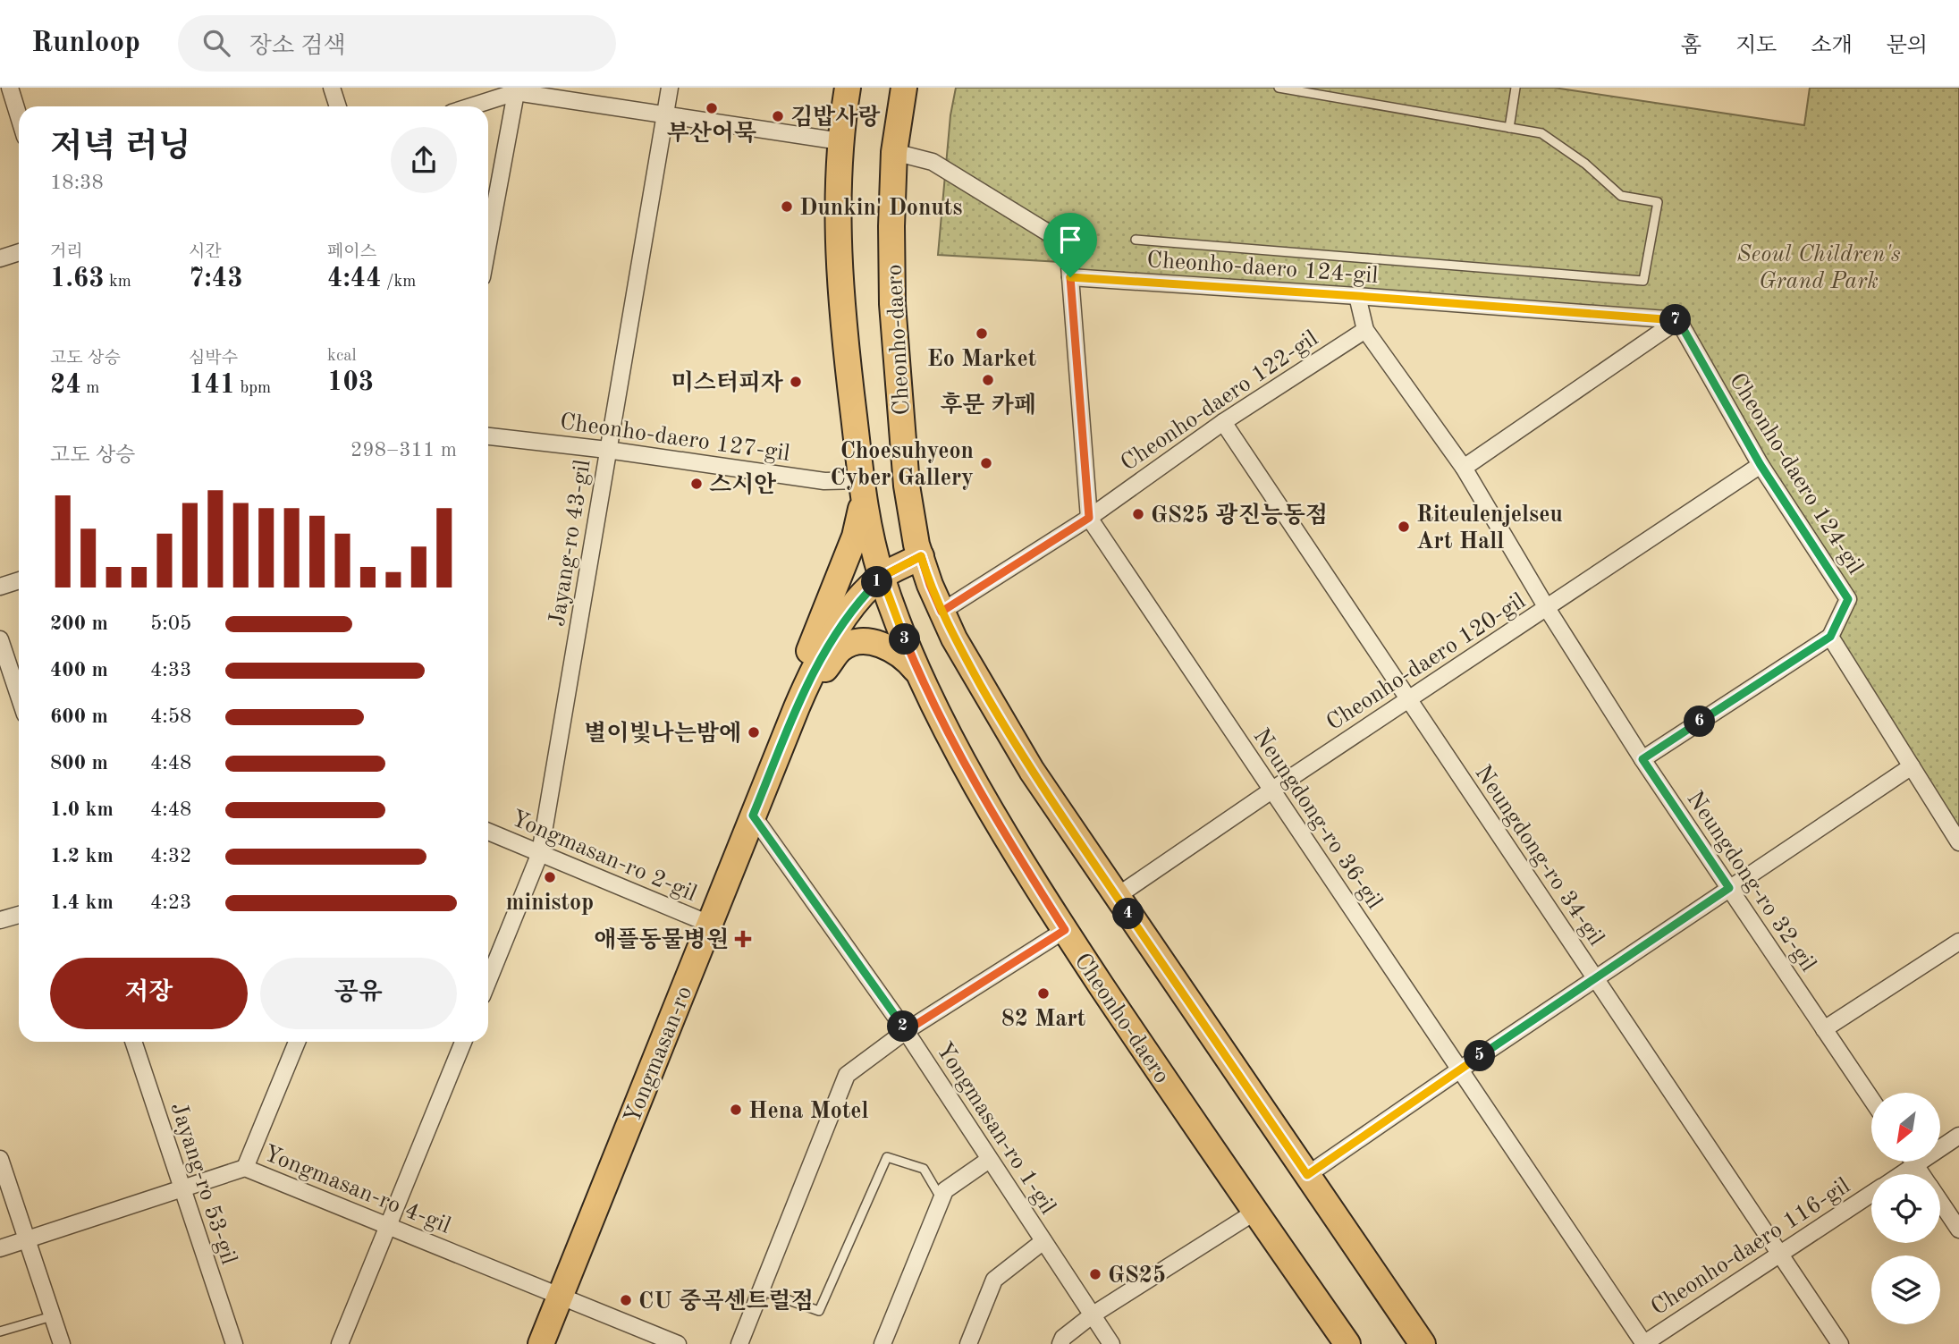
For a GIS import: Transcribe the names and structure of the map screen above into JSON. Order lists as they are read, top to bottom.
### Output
{
  "streets": {
    "main road": ["Cheonho-daero", "Yongmasan-ro"],
    "street": [
      "Cheonho-daero 124-gil",
      "Cheonho-daero 122-gil",
      "Cheonho-daero 127-gil",
      "Jayang-ro 43-gil",
      "Cheonho-daero 120-gil",
      "Neungdong-ro 36-gil",
      "Yongmasan-ro 2-gil",
      "Neungdong-ro 34-gil",
      "Neungdong-ro 32-gil",
      "Yongmasan-ro 1-gil",
      "Jayang-ro 53-gil",
      "Yongmasan-ro 4-gil",
      "Cheonho-daero 116-gil"
    ]
  },
  "crossings": [
    ["Cheonho-daero 124-gil", "Cheonho-daero 120-gil"],
    ["Cheonho-daero 124-gil", "Neungdong-ro 36-gil"],
    ["Cheonho-daero 124-gil", "Neungdong-ro 32-gil"],
    ["Cheonho-daero", "Cheonho-daero 122-gil"],
    ["Cheonho-daero", "Cheonho-daero 127-gil"],
    ["Cheonho-daero", "Cheonho-daero 120-gil"],
    ["Cheonho-daero", "Yongmasan-ro"],
    ["Cheonho-daero 122-gil", "Neungdong-ro 36-gil"],
    ["Cheonho-daero 122-gil", "Neungdong-ro 34-gil"],
    ["Cheonho-daero 122-gil", "Neungdong-ro 32-gil"],
    ["Cheonho-daero 127-gil", "Jayang-ro 43-gil"],
    ["Jayang-ro 43-gil", "Yongmasan-ro 2-gil"],
    ["Cheonho-daero 120-gil", "Neungdong-ro 36-gil"],
    ["Cheonho-daero 120-gil", "Neungdong-ro 34-gil"],
    ["Cheonho-daero 120-gil", "Neungdong-ro 32-gil"],
    ["Neungdong-ro 36-gil", "Cheonho-daero 116-gil"],
    ["Yongmasan-ro 2-gil", "Yongmasan-ro"],
    ["Neungdong-ro 34-gil", "Cheonho-daero 116-gil"],
    ["Yongmasan-ro", "Yongmasan-ro 1-gil"],
    ["Yongmasan-ro", "Yongmasan-ro 4-gil"],
    ["Jayang-ro 53-gil", "Yongmasan-ro 4-gil"]
  ],
  "parks": ["Seoul Children's Grand Park"],
  "places": {
    "other": [
      "부산어묵",
      "김밥사랑",
      "Dunkin' Donuts",
      "Eo Market",
      "후문 카페",
      "미스터피자",
      "Choesuhyeon Cyber Gallery",
      "스시안",
      "GS25 광진능동점",
      "Riteulenjelseu Art Hall",
      "별이빛나는밤에",
      "ministop",
      "82 Mart",
      "Hena Motel",
      "GS25",
      "CU 중곡센트럴점"
    ],
    "health": ["애플동물병원"]
  },
  "north": "bottom left",
  "page": {
    "header": "Runloop",
    "search": "장소 검색",
    "nav": [
      "홈",
      "지도",
      "소개",
      "문의"
    ],
    "heading": ["저녁 러닝", "18:38"],
    "stats": [
      ["거리", "1.63 km"],
      ["시간", "7:43"],
      ["페이스", "4:44 /km"],
      ["고도 상승", "24 m"],
      ["심박수", "141 bpm"],
      ["kcal", "103"]
    ],
    "pins": [
      "7",
      "1",
      "3",
      "6",
      "4",
      "2",
      "5"
    ],
    "chart": ["고도 상승", "298–311 m"],
    "list": [
      {
        "name": "200 m",
        "note": "5:05"
      },
      {
        "name": "400 m",
        "note": "4:33"
      },
      {
        "name": "600 m",
        "note": "4:58"
      },
      {
        "name": "800 m",
        "note": "4:48"
      },
      {
        "name": "1.0 km",
        "note": "4:48"
      },
      {
        "name": "1.2 km",
        "note": "4:32"
      },
      {
        "name": "1.4 km",
        "note": "4:23"
      }
    ],
    "buttons": ["저장", "공유"]
  }
}
